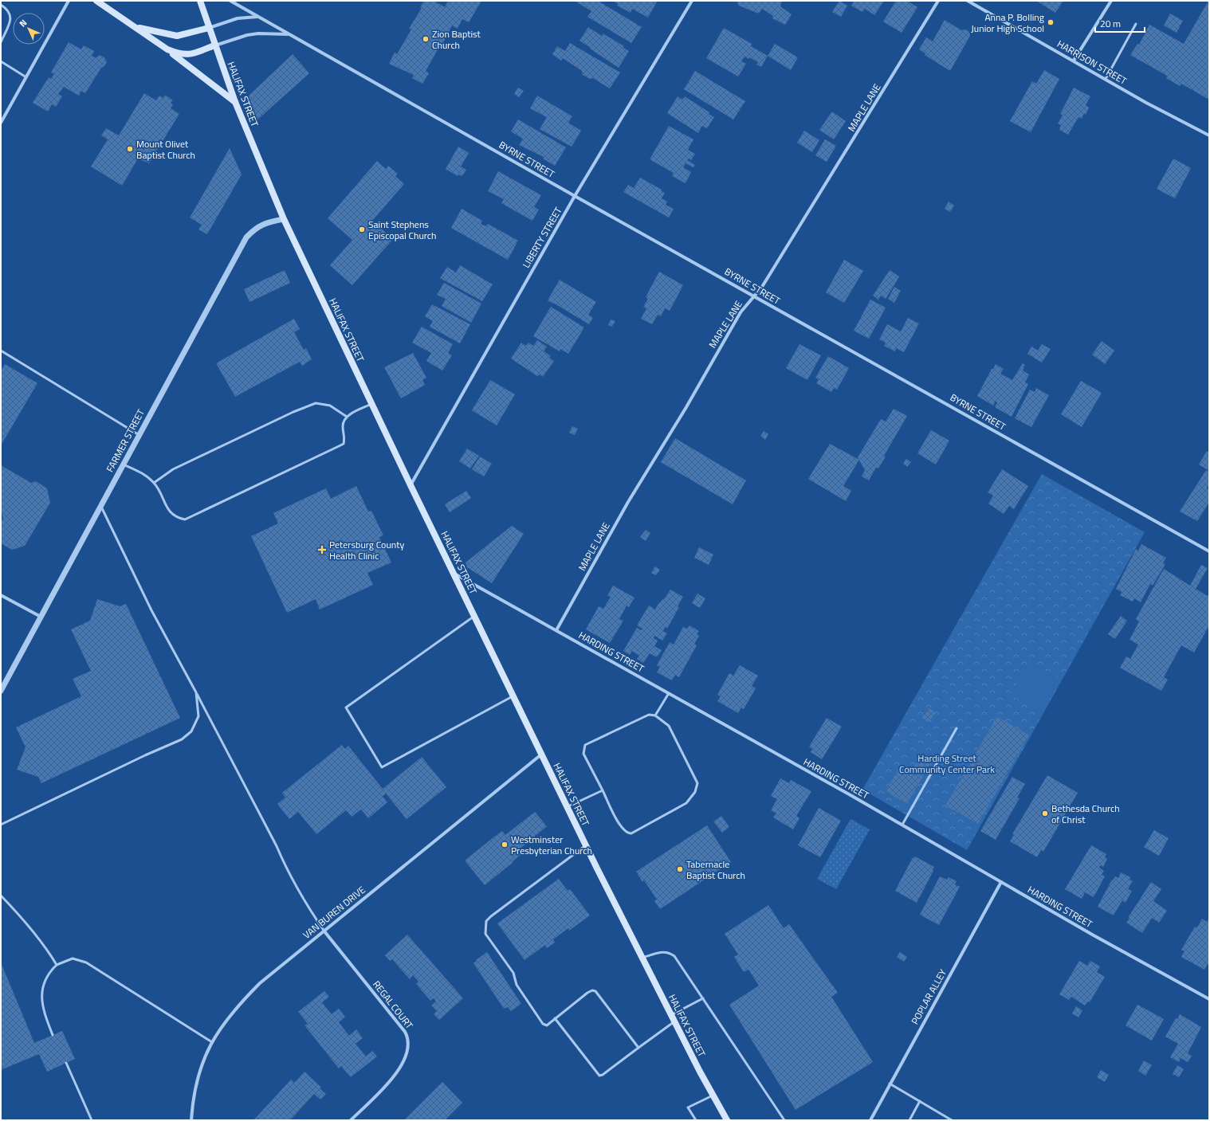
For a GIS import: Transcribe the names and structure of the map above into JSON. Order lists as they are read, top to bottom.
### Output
{
  "streets": {
    "main road": ["HALIFAX STREET"],
    "street": [
      "HARRISON STREET",
      "MAPLE LANE",
      "BYRNE STREET",
      "LIBERTY STREET",
      "FARMER STREET",
      "HARDING STREET",
      "VAN BUREN DRIVE",
      "POPLAR ALLEY",
      "REGAL COURT"
    ]
  },
  "crossings": [
    ["HALIFAX STREET", "BYRNE STREET"],
    ["HALIFAX STREET", "LIBERTY STREET"],
    ["HALIFAX STREET", "FARMER STREET"],
    ["HALIFAX STREET", "HARDING STREET"],
    ["HALIFAX STREET", "VAN BUREN DRIVE"],
    ["MAPLE LANE", "BYRNE STREET"],
    ["MAPLE LANE", "HARDING STREET"],
    ["BYRNE STREET", "LIBERTY STREET"],
    ["HARDING STREET", "POPLAR ALLEY"],
    ["VAN BUREN DRIVE", "REGAL COURT"]
  ],
  "parks": ["Harding Street Community Center Park"],
  "places": {
    "other": [
      "Anna P. Bolling Junior High School",
      "Zion Baptist Church",
      "Mount Olivet Baptist Church",
      "Saint Stephens Episcopal Church",
      "Bethesda Church of Christ",
      "Westminster Presbyterian Church",
      "Tabernacle Baptist Church"
    ],
    "health": ["Petersburg County Health Clinic"]
  },
  "scale_bar": "20 m",
  "north": "top left"
}
